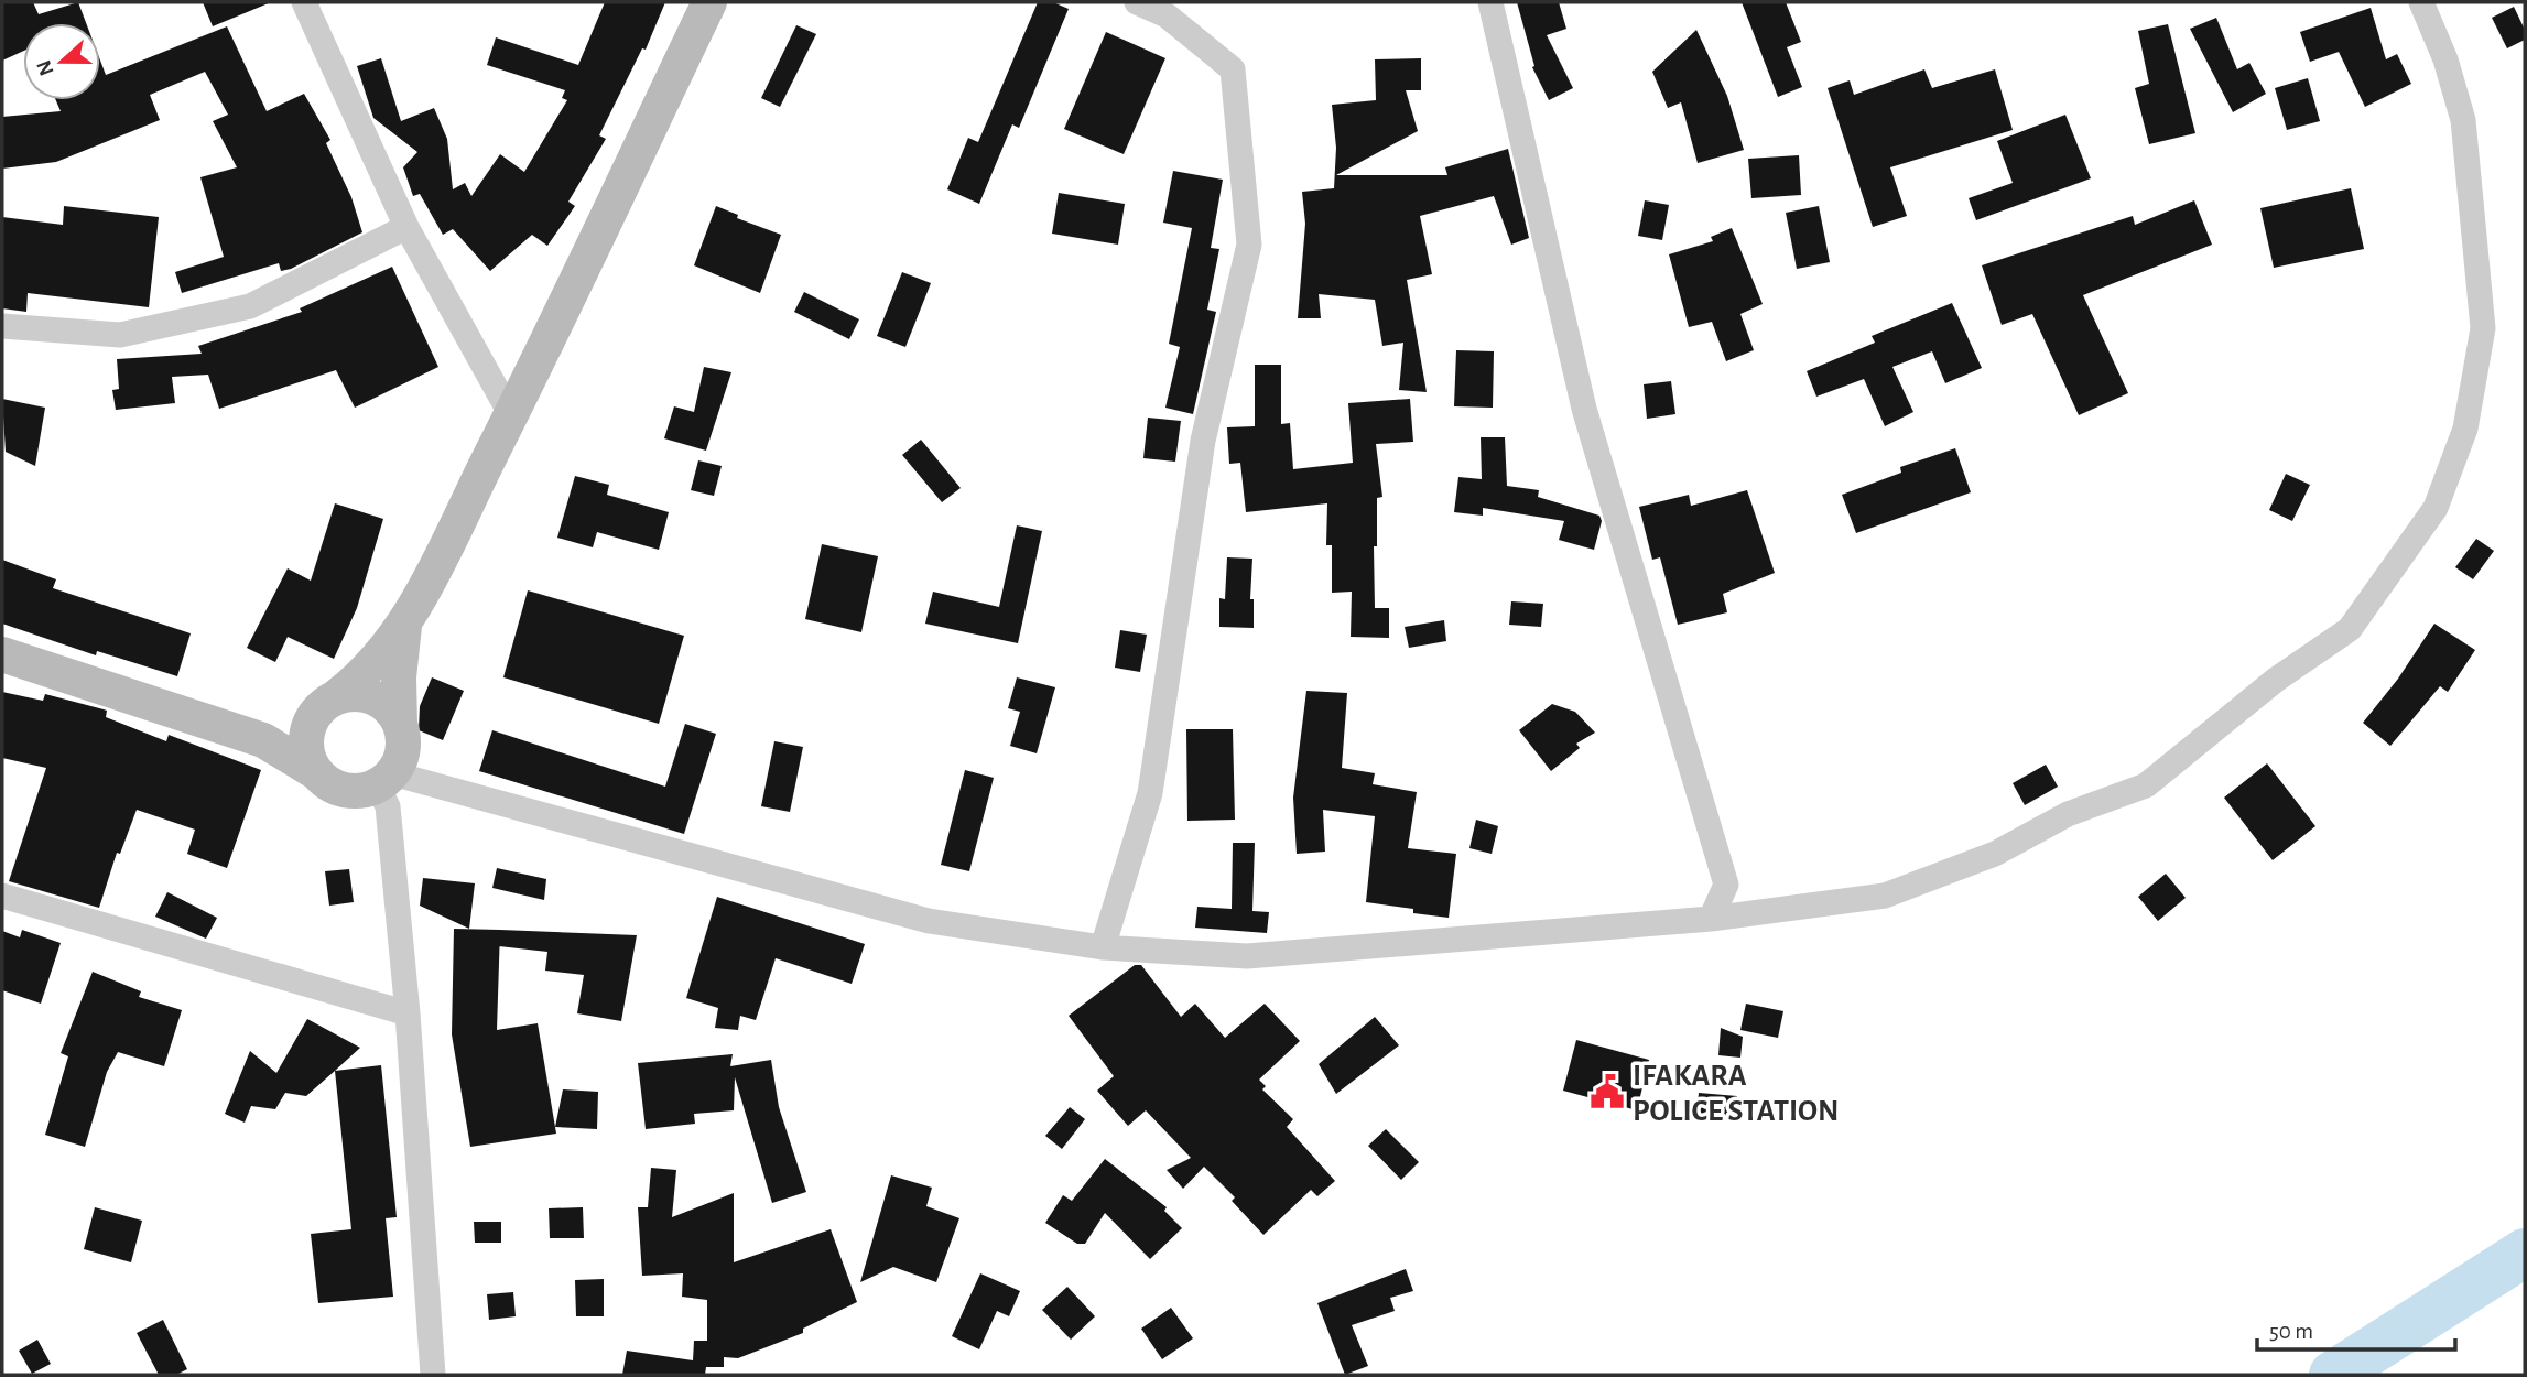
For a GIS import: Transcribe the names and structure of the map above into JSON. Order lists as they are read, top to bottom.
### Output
{
  "places": {
    "public building": ["IFAKARA POLICE STATION"]
  },
  "scale_bar": "50 m",
  "north": "left"
}
